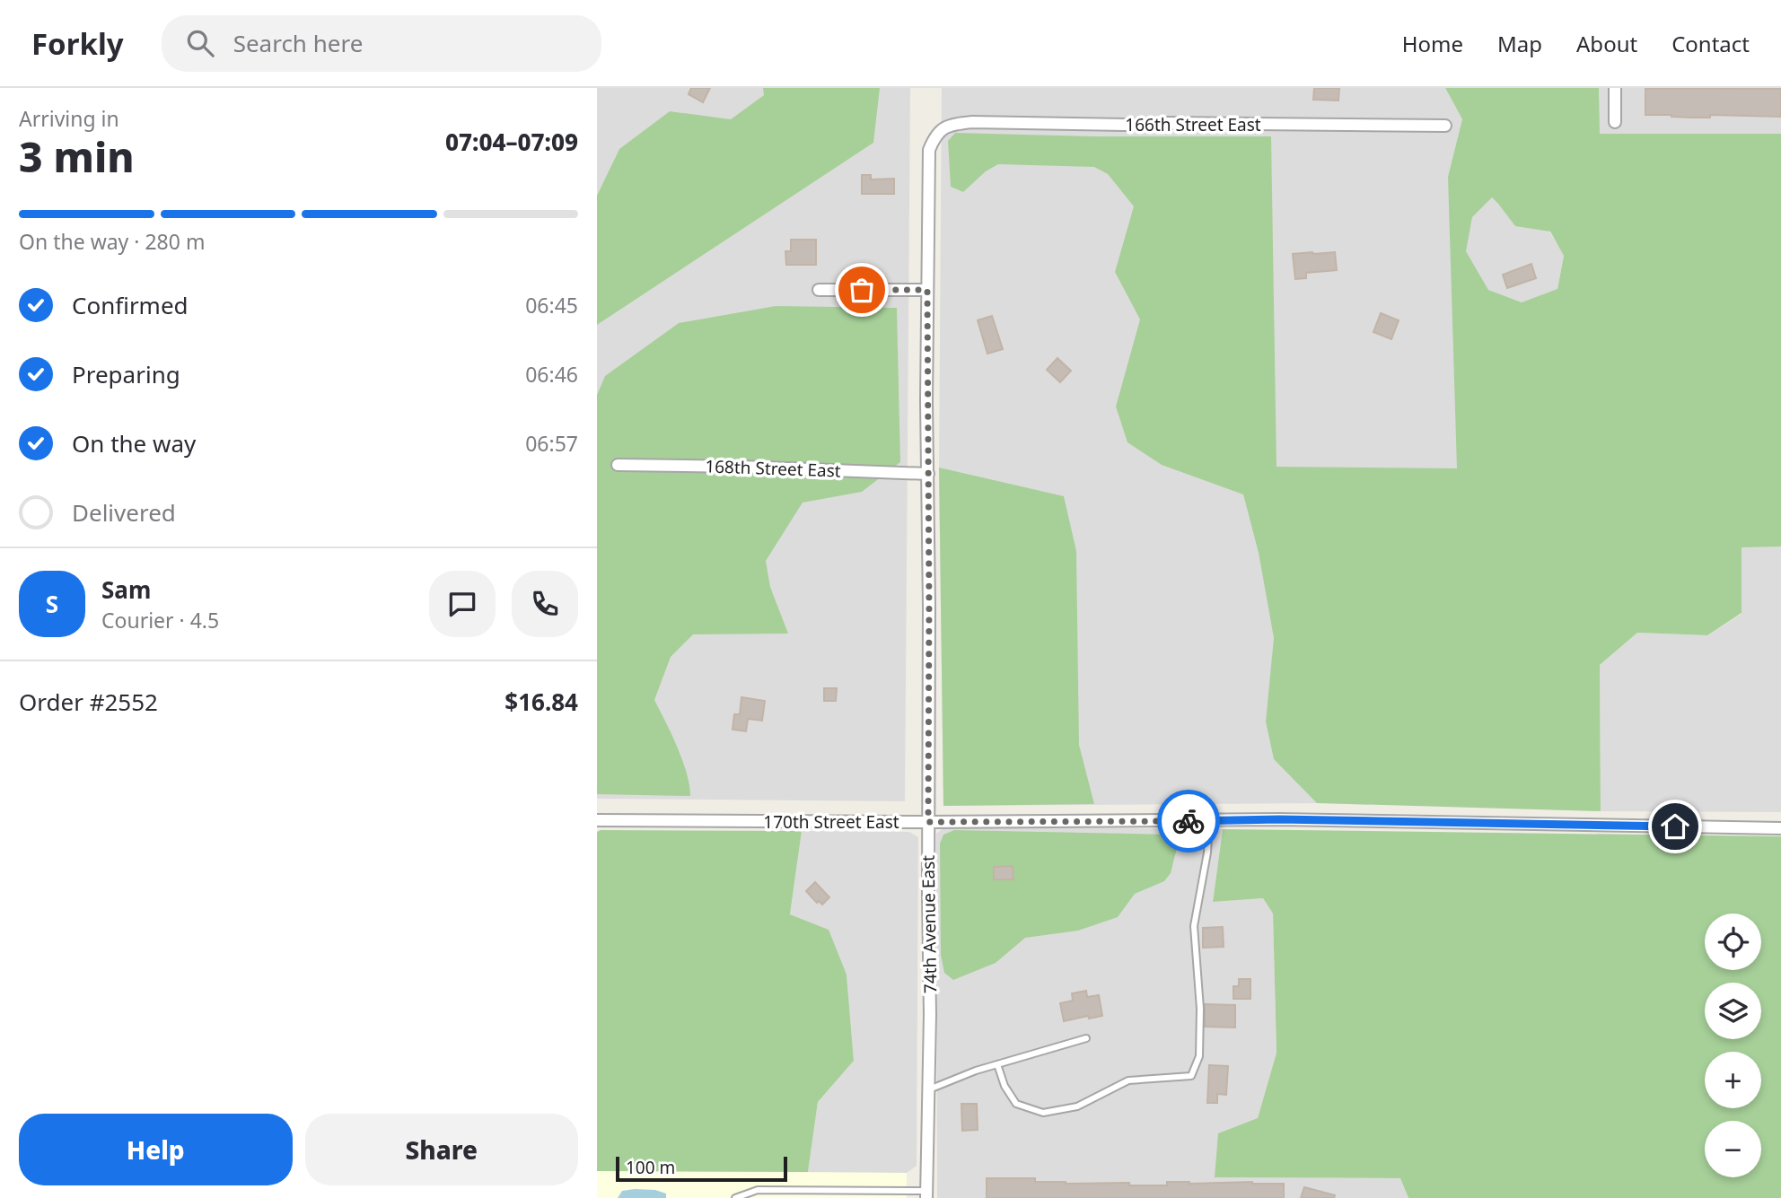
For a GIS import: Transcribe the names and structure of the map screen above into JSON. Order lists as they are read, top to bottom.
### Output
{
  "streets": {
    "street": [
      "166th Street East",
      "168th Street East",
      "170th Street East",
      "74th Avenue East"
    ]
  },
  "crossings": [
    ["166th Street East", "74th Avenue East"],
    ["168th Street East", "74th Avenue East"],
    ["170th Street East", "74th Avenue East"]
  ],
  "scale_bar": "100 m",
  "page": {
    "header": "Forkly",
    "search": "Search here",
    "nav": [
      "Home",
      "Map",
      "About",
      "Contact"
    ],
    "heading": ["3 min", "Arriving in", "07:04–07:09"],
    "panel": [
      "Sam",
      "Courier · 4.5",
      "Order #2552",
      "$16.84"
    ],
    "bar": "On the way · 280 m",
    "list": [
      ["Confirmed", "06:45"],
      ["Preparing", "06:46"],
      ["On the way", "06:57"],
      "Delivered"
    ],
    "round": "S",
    "map_buttons": ["+", "−"],
    "buttons": ["Help", "Share"],
    "scale": "100 m"
  }
}
